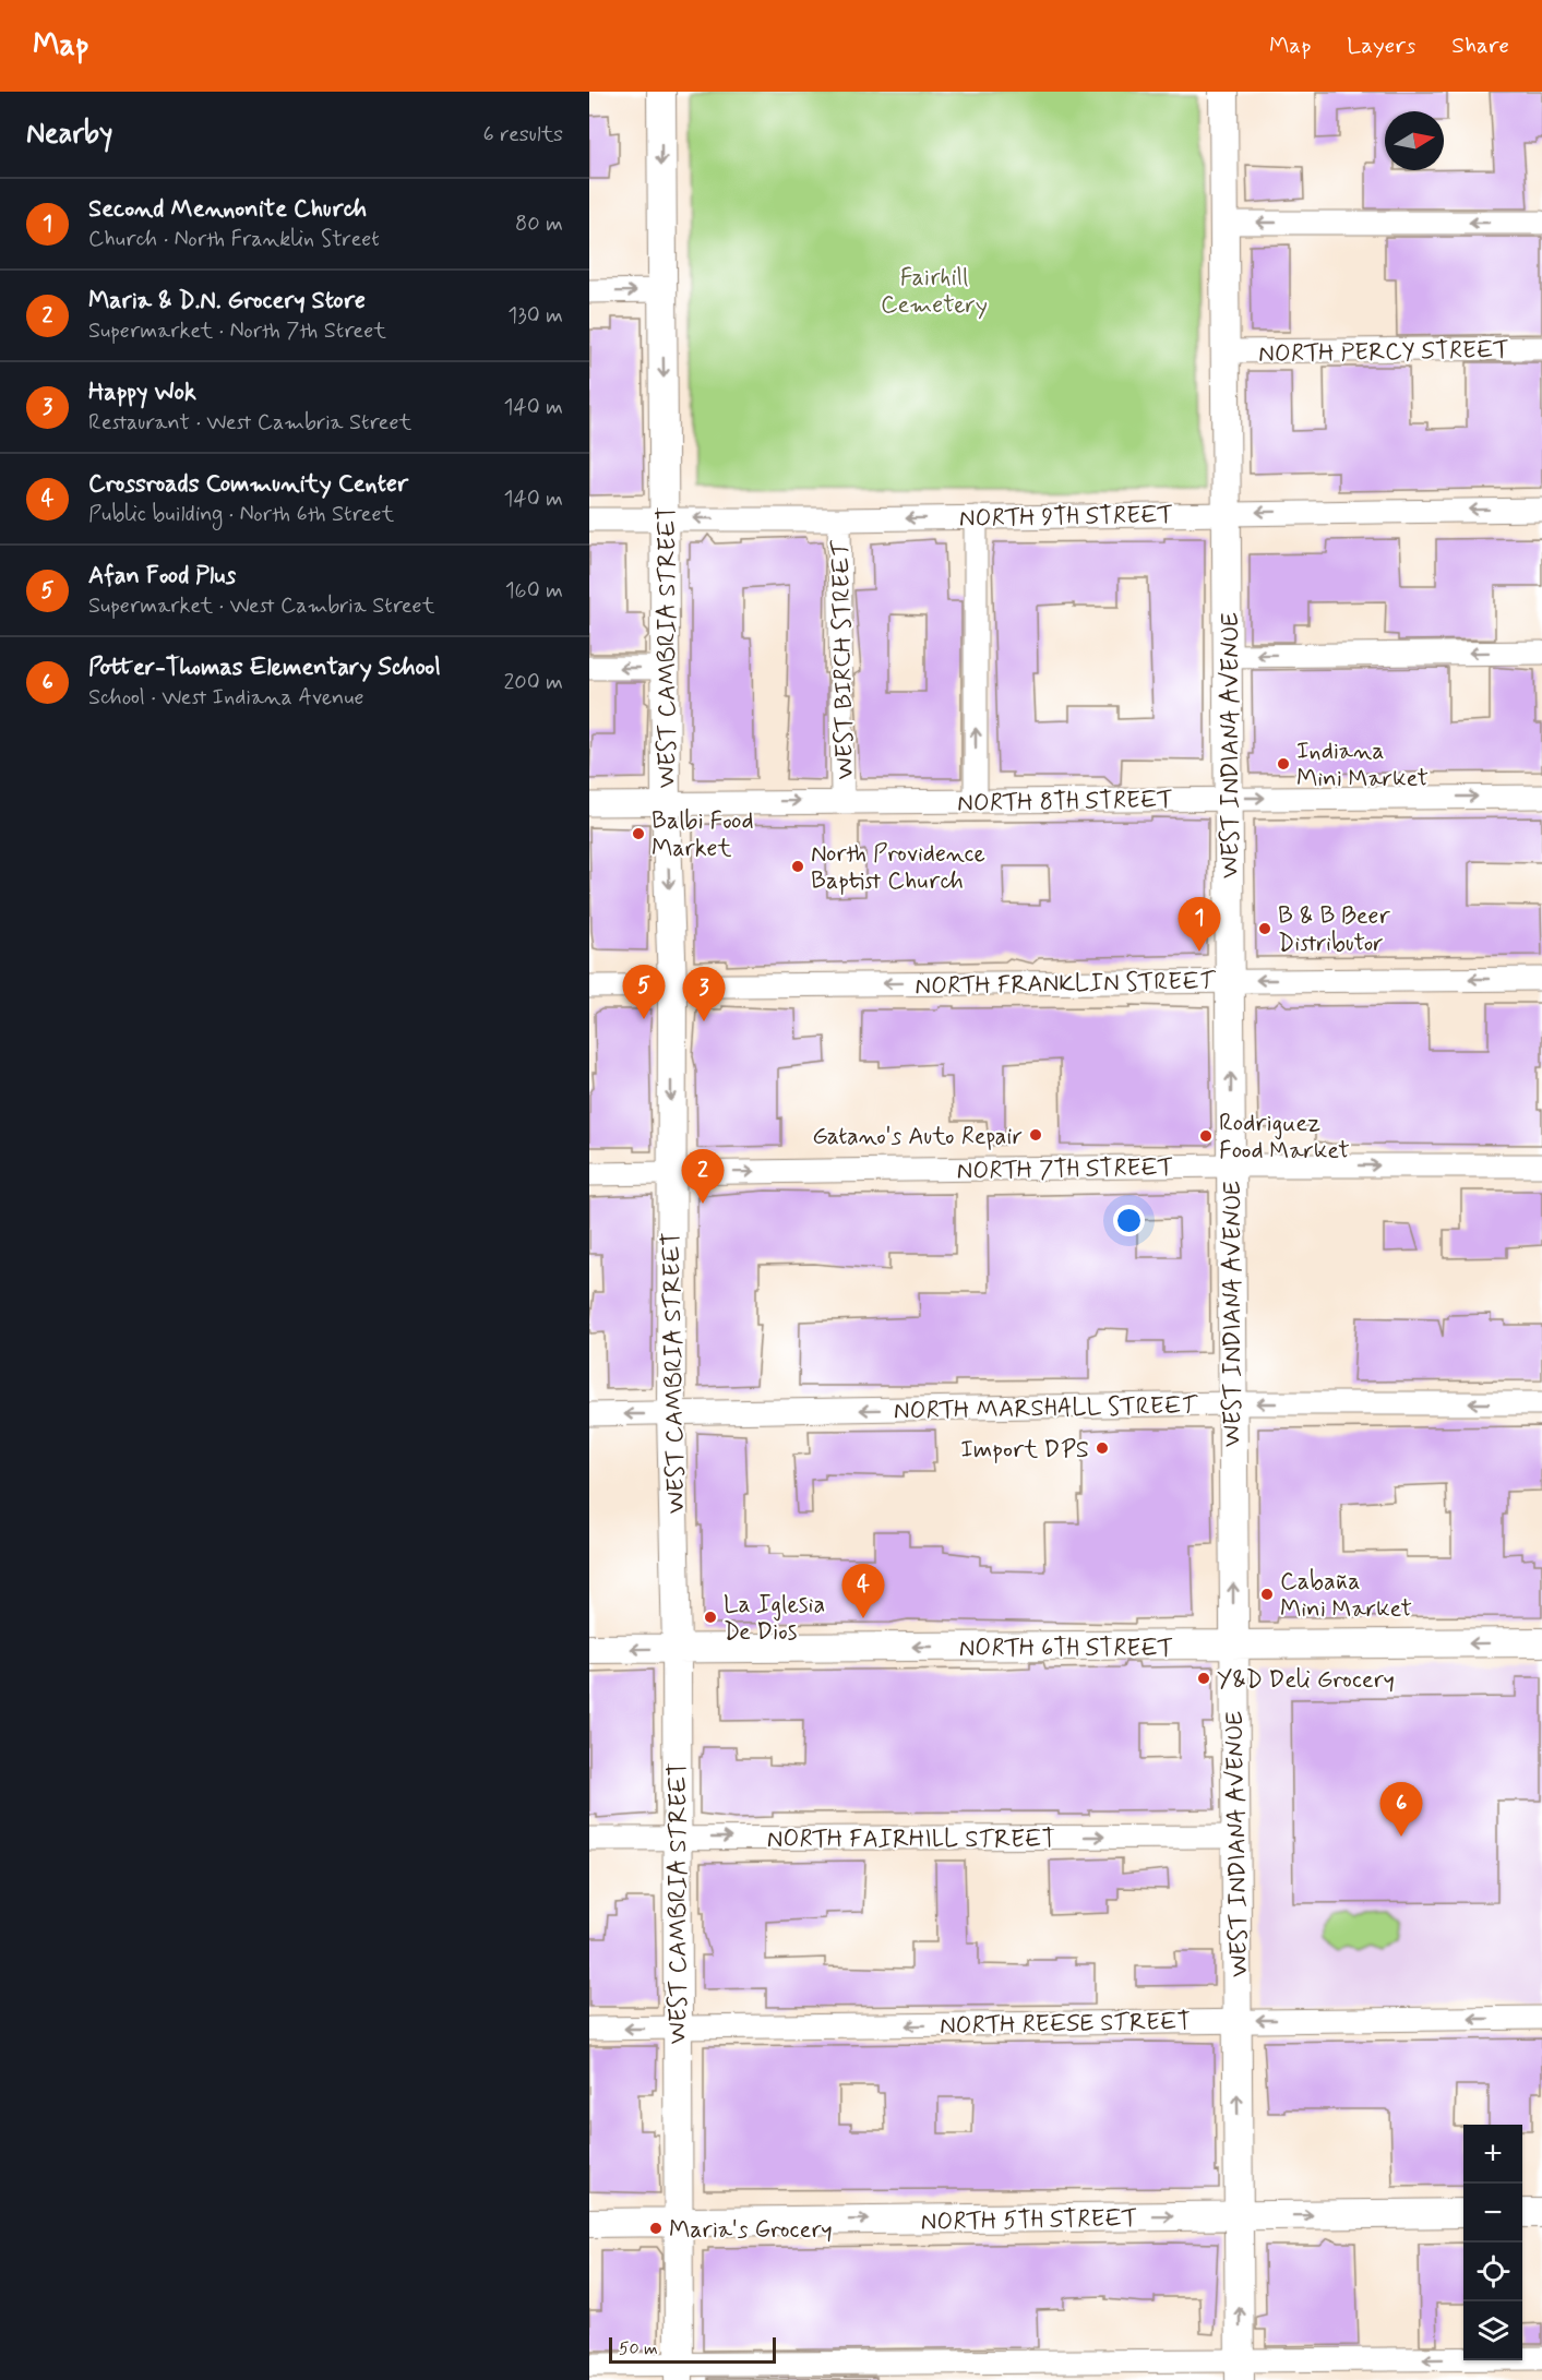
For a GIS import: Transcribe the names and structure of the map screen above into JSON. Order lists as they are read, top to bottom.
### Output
{
  "streets": {
    "street": [
      "NORTH PERCY STREET",
      "NORTH 9TH STREET",
      "WEST CAMBRIA STREET",
      "WEST BIRCH STREET",
      "WEST INDIANA AVENUE",
      "NORTH 8TH STREET",
      "NORTH FRANKLIN STREET",
      "NORTH 7TH STREET",
      "NORTH MARSHALL STREET",
      "NORTH 6TH STREET",
      "NORTH FAIRHILL STREET",
      "NORTH REESE STREET",
      "NORTH 5TH STREET"
    ]
  },
  "crossings": [
    ["NORTH PERCY STREET", "WEST INDIANA AVENUE"],
    ["NORTH 9TH STREET", "WEST CAMBRIA STREET"],
    ["NORTH 9TH STREET", "WEST BIRCH STREET"],
    ["NORTH 9TH STREET", "WEST INDIANA AVENUE"],
    ["WEST CAMBRIA STREET", "NORTH 8TH STREET"],
    ["WEST CAMBRIA STREET", "NORTH FRANKLIN STREET"],
    ["WEST CAMBRIA STREET", "NORTH 7TH STREET"],
    ["WEST CAMBRIA STREET", "NORTH MARSHALL STREET"],
    ["WEST CAMBRIA STREET", "NORTH 6TH STREET"],
    ["WEST CAMBRIA STREET", "NORTH FAIRHILL STREET"],
    ["WEST CAMBRIA STREET", "NORTH REESE STREET"],
    ["WEST CAMBRIA STREET", "NORTH 5TH STREET"],
    ["WEST BIRCH STREET", "NORTH 8TH STREET"],
    ["WEST INDIANA AVENUE", "NORTH 8TH STREET"],
    ["WEST INDIANA AVENUE", "NORTH FRANKLIN STREET"],
    ["WEST INDIANA AVENUE", "NORTH 7TH STREET"],
    ["WEST INDIANA AVENUE", "NORTH MARSHALL STREET"],
    ["WEST INDIANA AVENUE", "NORTH 6TH STREET"],
    ["WEST INDIANA AVENUE", "NORTH FAIRHILL STREET"],
    ["WEST INDIANA AVENUE", "NORTH REESE STREET"],
    ["WEST INDIANA AVENUE", "NORTH 5TH STREET"]
  ],
  "one_way": [
    "NORTH FRANKLIN STREET",
    "NORTH 7TH STREET",
    "NORTH MARSHALL STREET",
    "NORTH 6TH STREET",
    "NORTH FAIRHILL STREET",
    "NORTH REESE STREET"
  ],
  "parks": ["Fairhill Cemetery"],
  "places": [
    "Indiana Mini Market",
    "Balbi Food Market",
    "North Providence Baptist Church",
    "B & B Beer Distributor",
    "Gatano's Auto Repair",
    "Rodriguez Food Market",
    "Import DPS",
    "Cabaña Mini Market",
    "La Iglesia De Dios",
    "Y&D Deli Grocery",
    "Maria's Grocery"
  ],
  "scale_bar": "50 m",
  "north": "right",
  "page": {
    "header": "Map",
    "nav": ["Map", "Layers", "Share"],
    "heading": ["Nearby", "6 results"],
    "list": [
      {
        "mark": "1",
        "name": "Second Mennonite Church",
        "note": "Church · North Franklin Street",
        "value": "80 m"
      },
      {
        "mark": "2",
        "name": "Maria & D.N. Grocery Store",
        "note": "Supermarket · North 7th Street",
        "value": "130 m"
      },
      {
        "mark": "3",
        "name": "Happy Wok",
        "note": "Restaurant · West Cambria Street",
        "value": "140 m"
      },
      {
        "mark": "4",
        "name": "Crossroads Community Center",
        "note": "Public building · North 6th Street",
        "value": "140 m"
      },
      {
        "mark": "5",
        "name": "Afan Food Plus",
        "note": "Supermarket · West Cambria Street",
        "value": "160 m"
      },
      {
        "mark": "6",
        "name": "Potter-Thomas Elementary School",
        "note": "School · West Indiana Avenue",
        "value": "200 m"
      }
    ],
    "pins": [
      "1",
      "5",
      "3",
      "2",
      "4",
      "6"
    ],
    "map_buttons": ["+", "−"],
    "scale": "50 m"
  }
}
